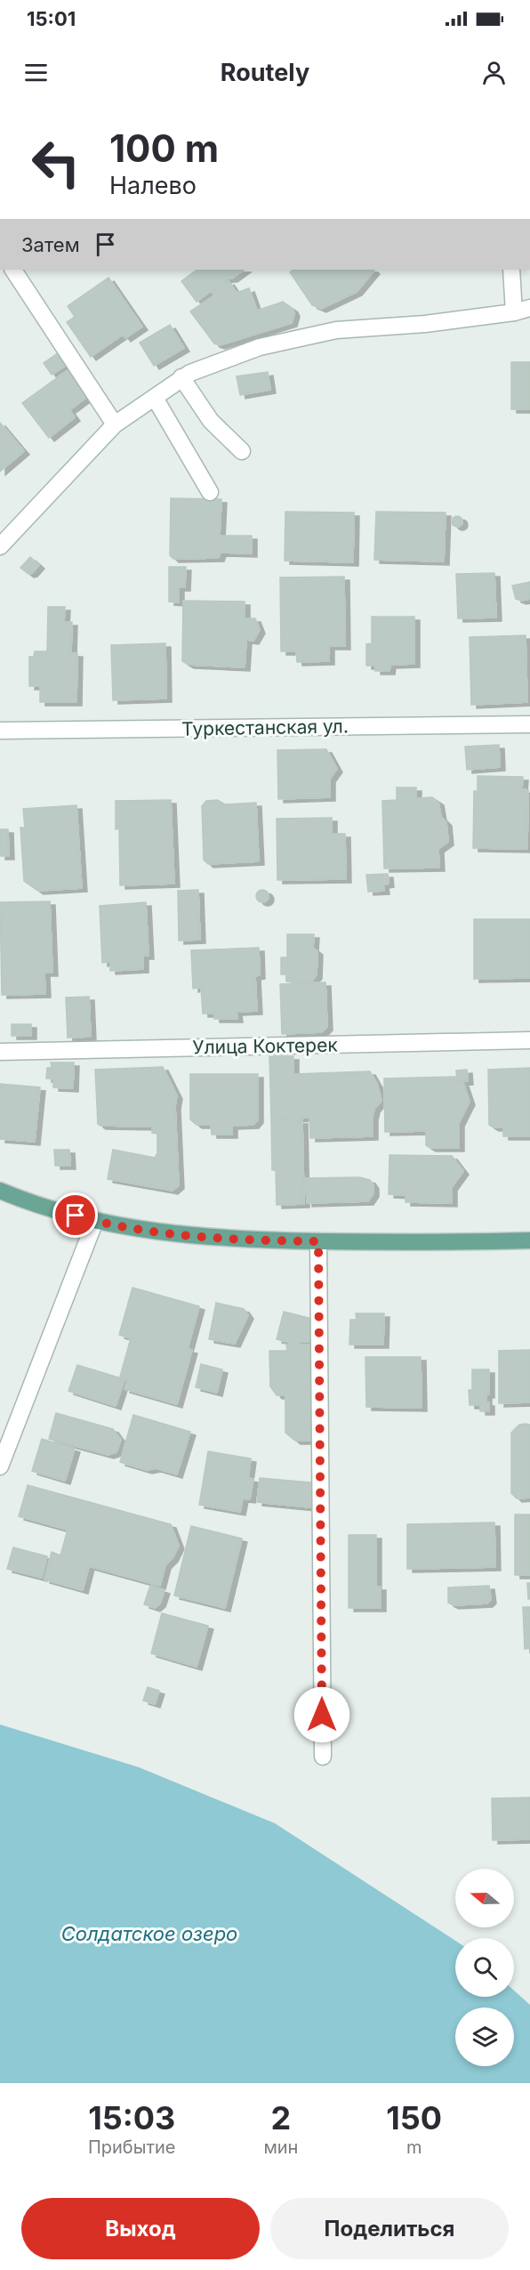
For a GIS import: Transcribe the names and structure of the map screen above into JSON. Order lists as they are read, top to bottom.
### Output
{
  "streets": {
    "street": ["Туркестанская ул.", "Улица Коктерек"]
  },
  "water": ["Солдатское озеро"],
  "north": "left",
  "page": {
    "status": "15:01",
    "header": "Routely",
    "turn": ["100 m", "Налево"],
    "then": "Затем",
    "eta": [
      "15:03",
      "Прибытие",
      "2",
      "мин",
      "150",
      "m"
    ],
    "buttons": ["Выход", "Поделиться"]
  }
}
